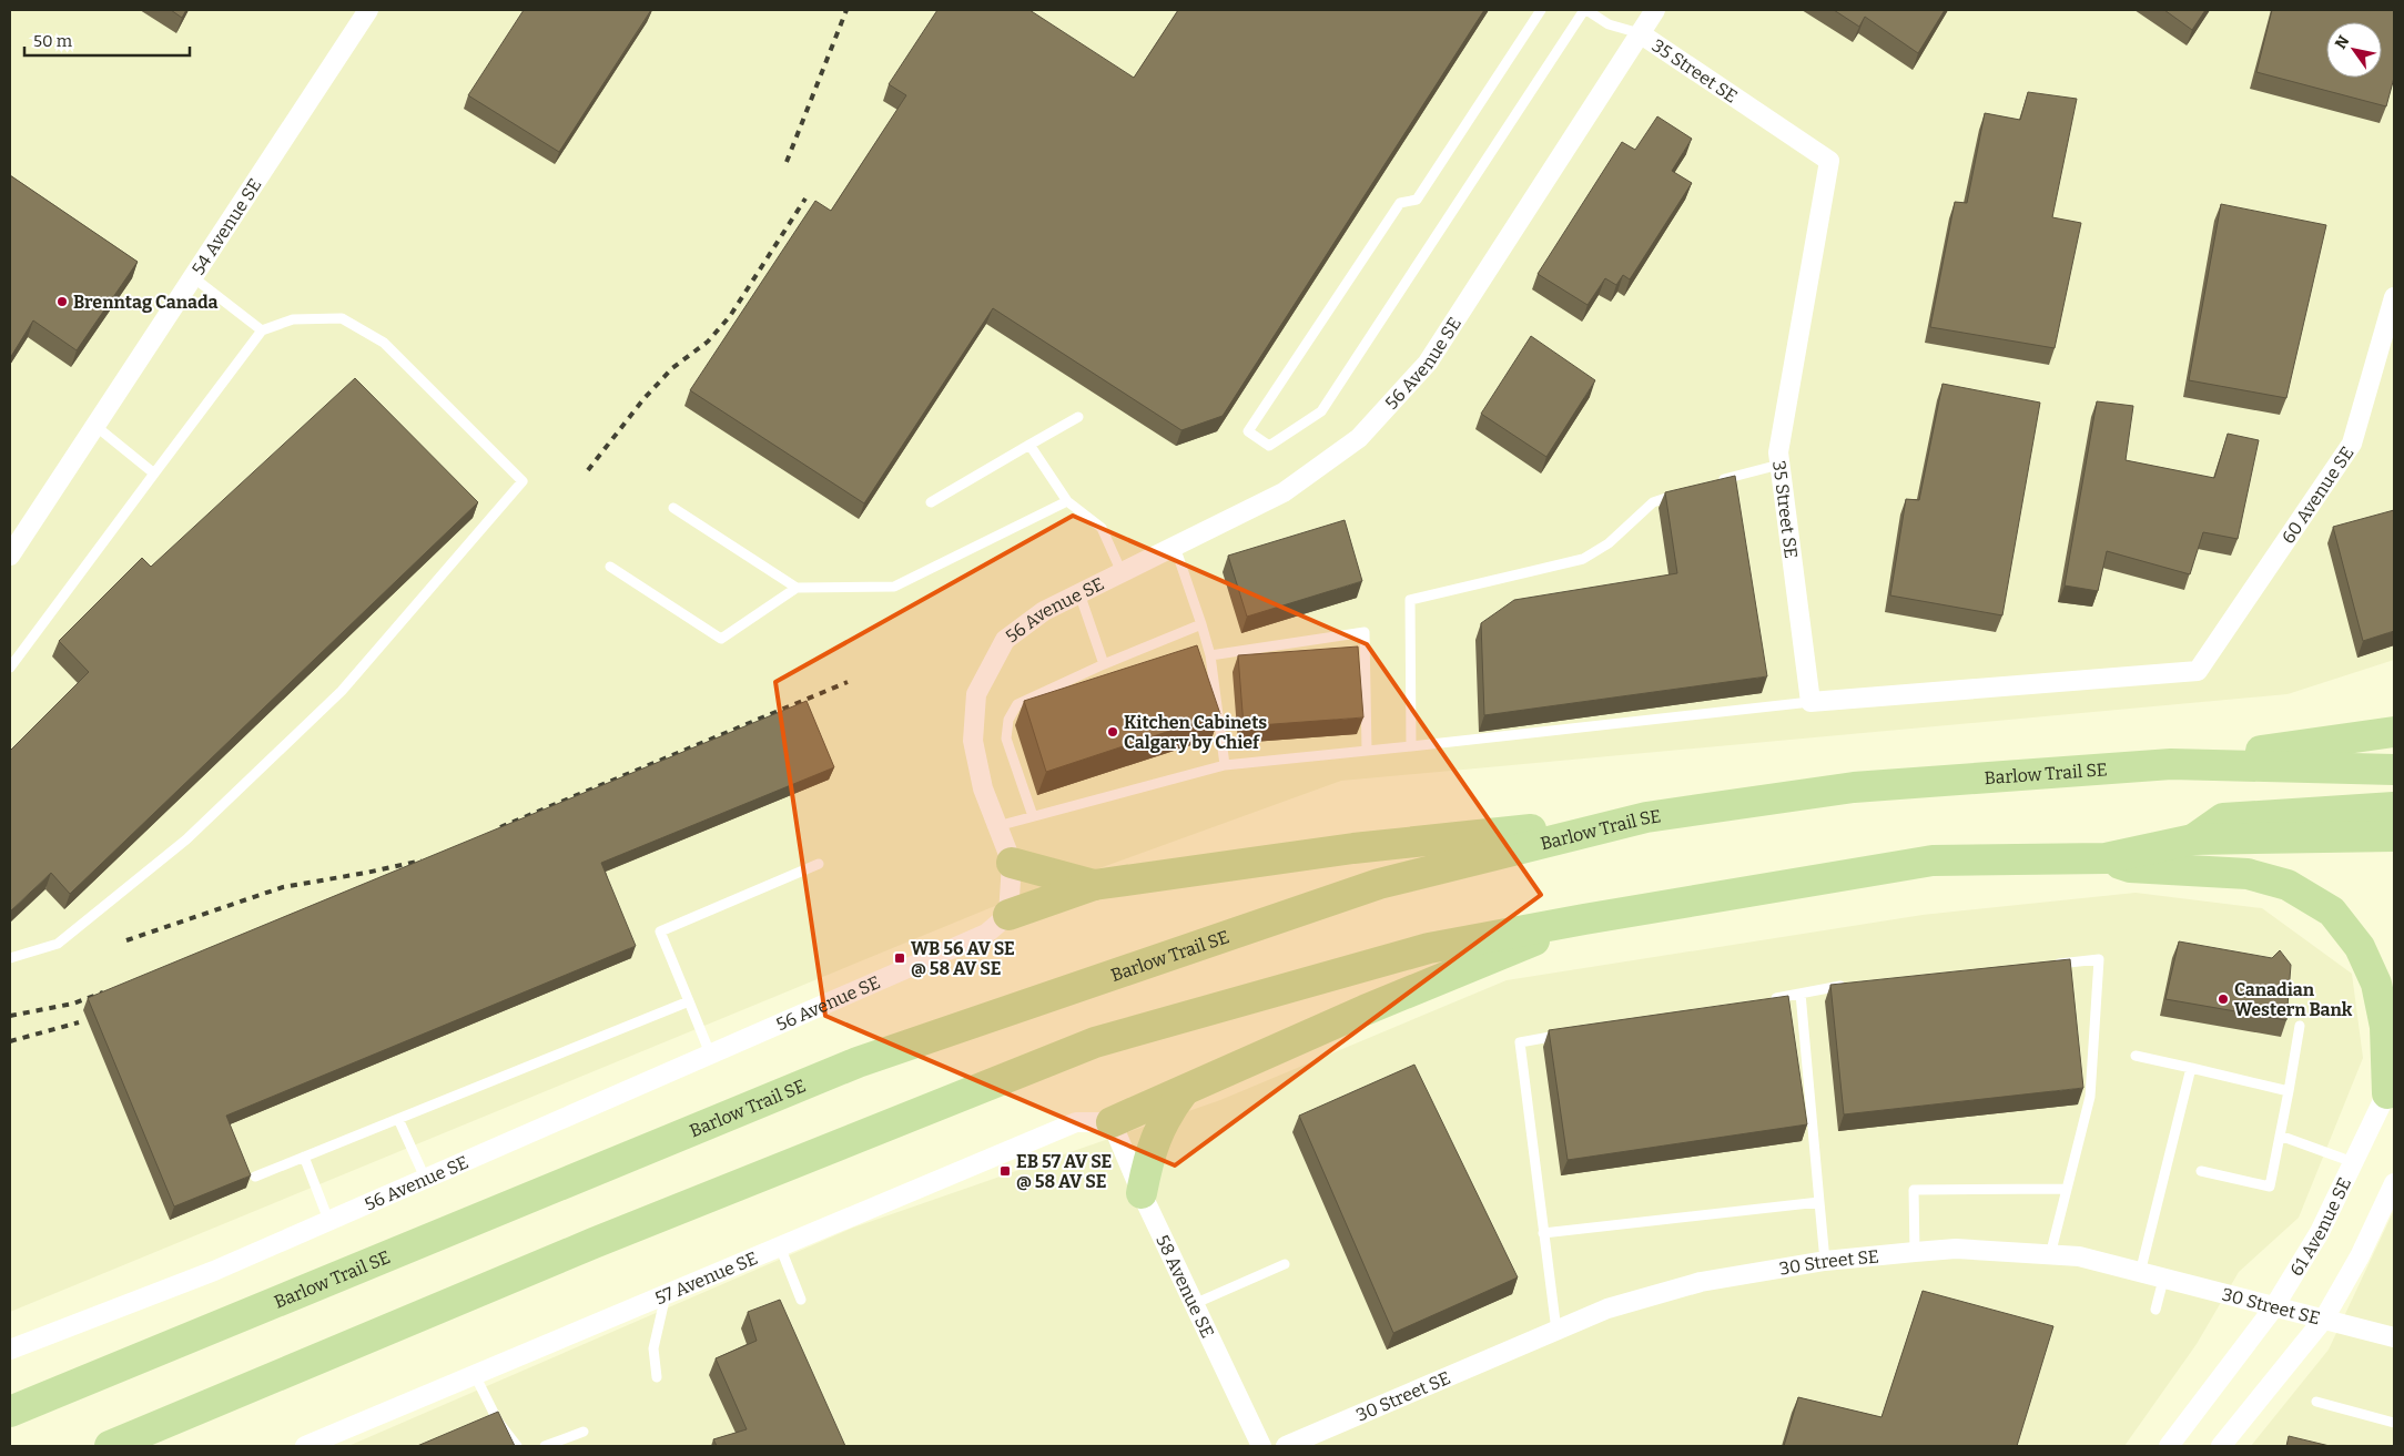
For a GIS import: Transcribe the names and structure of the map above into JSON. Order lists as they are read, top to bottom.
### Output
{
  "streets": {
    "main road": ["Barlow Trail SE"],
    "street": [
      "35 Street SE",
      "54 Avenue SE",
      "56 Avenue SE",
      "60 Avenue SE",
      "61 Avenue SE",
      "30 Street SE",
      "57 Avenue SE",
      "58 Avenue SE"
    ]
  },
  "crossings": [
    ["35 Street SE", "56 Avenue SE"],
    ["35 Street SE", "60 Avenue SE"],
    ["61 Avenue SE", "30 Street SE"],
    ["57 Avenue SE", "58 Avenue SE"]
  ],
  "places": {
    "other": ["Brenntag Canada", "Kitchen Cabinets Calgary by Chief", "Canadian Western Bank"],
    "transit": ["WB 56 AV SE @ 58 AV SE", "EB 57 AV SE @ 58 AV SE"]
  },
  "scale_bar": "50 m",
  "north": "top left"
}
